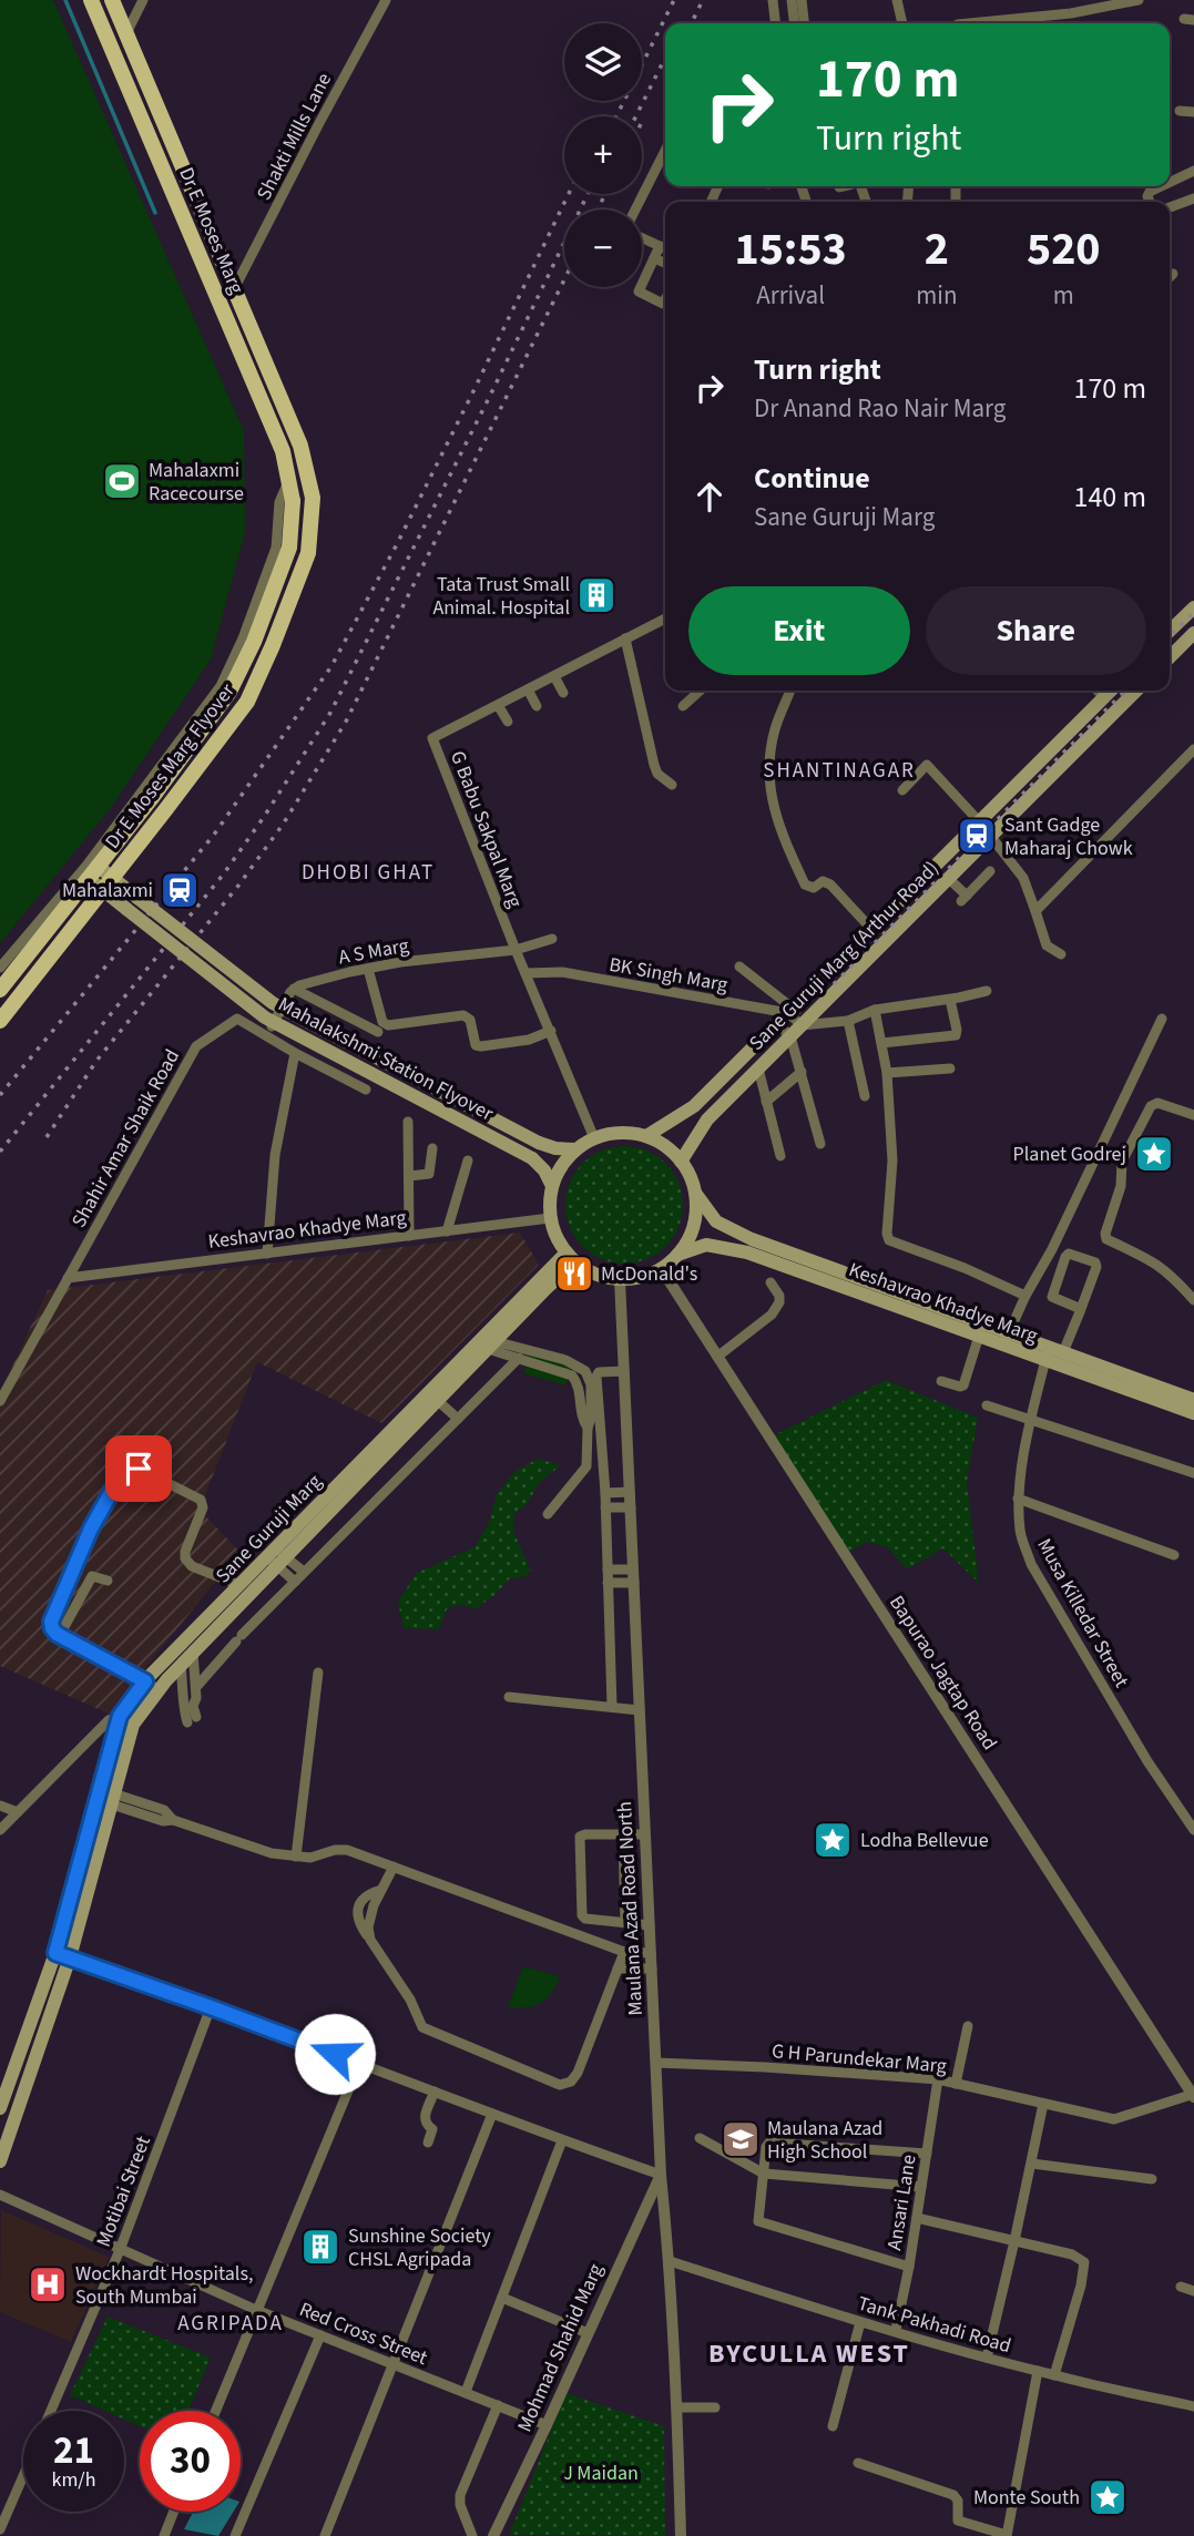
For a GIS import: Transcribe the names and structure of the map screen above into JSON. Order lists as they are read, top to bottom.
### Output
{
  "streets": {
    "main road": [
      "Dr E Moses Marg",
      "Dr E Moses Marg Flyover",
      "Sane Guruji Marg (Arthur Road)",
      "Mahalakshmi Station Flyover",
      "Keshavrao Khadye Marg",
      "Sane Guruji Marg"
    ],
    "street": [
      "Shakti Mills Lane",
      "G Babu Sakpal Marg",
      "A S Marg",
      "BK Singh Marg",
      "Shahir Amar Shaik Road",
      "Musa Killedar Street",
      "Bapurao Jagtap Road",
      "Maulana Azad Road North",
      "G H Parundekar Marg",
      "Motibai Street",
      "Ansari Lane",
      "Tank Pakhadi Road",
      "Red Cross Street",
      "Mohmad Shahid Marg"
    ]
  },
  "crossings": [
    ["Shakti Mills Lane", "Dr E Moses Marg"],
    ["Shakti Mills Lane", "Dr E Moses Marg Flyover"],
    ["Dr E Moses Marg", "Dr E Moses Marg Flyover"],
    ["Dr E Moses Marg Flyover", "Mahalakshmi Station Flyover"],
    ["G Babu Sakpal Marg", "A S Marg"],
    ["G Babu Sakpal Marg", "Sane Guruji Marg (Arthur Road)"],
    ["G Babu Sakpal Marg", "BK Singh Marg"],
    ["G Babu Sakpal Marg", "Mahalakshmi Station Flyover"],
    ["G Babu Sakpal Marg", "Keshavrao Khadye Marg"],
    ["G Babu Sakpal Marg", "Sane Guruji Marg"],
    ["G Babu Sakpal Marg", "Bapurao Jagtap Road"],
    ["G Babu Sakpal Marg", "Maulana Azad Road North"],
    ["Sane Guruji Marg (Arthur Road)", "BK Singh Marg"],
    ["Sane Guruji Marg (Arthur Road)", "Mahalakshmi Station Flyover"],
    ["Sane Guruji Marg (Arthur Road)", "Keshavrao Khadye Marg"],
    ["Sane Guruji Marg (Arthur Road)", "Sane Guruji Marg"],
    ["Sane Guruji Marg (Arthur Road)", "Bapurao Jagtap Road"],
    ["Sane Guruji Marg (Arthur Road)", "Maulana Azad Road North"],
    ["Mahalakshmi Station Flyover", "Keshavrao Khadye Marg"],
    ["Mahalakshmi Station Flyover", "Sane Guruji Marg"],
    ["Mahalakshmi Station Flyover", "Bapurao Jagtap Road"],
    ["Mahalakshmi Station Flyover", "Maulana Azad Road North"],
    ["Shahir Amar Shaik Road", "Keshavrao Khadye Marg"],
    ["Keshavrao Khadye Marg", "Sane Guruji Marg"],
    ["Keshavrao Khadye Marg", "Musa Killedar Street"],
    ["Keshavrao Khadye Marg", "Bapurao Jagtap Road"],
    ["Keshavrao Khadye Marg", "Maulana Azad Road North"],
    ["Sane Guruji Marg", "Bapurao Jagtap Road"],
    ["Sane Guruji Marg", "Maulana Azad Road North"],
    ["Bapurao Jagtap Road", "Maulana Azad Road North"],
    ["Bapurao Jagtap Road", "G H Parundekar Marg"],
    ["Maulana Azad Road North", "G H Parundekar Marg"],
    ["Maulana Azad Road North", "Tank Pakhadi Road"],
    ["Maulana Azad Road North", "Mohmad Shahid Marg"],
    ["G H Parundekar Marg", "Ansari Lane"],
    ["Motibai Street", "Red Cross Street"],
    ["Ansari Lane", "Tank Pakhadi Road"],
    ["Red Cross Street", "Mohmad Shahid Marg"]
  ],
  "districts": [
    "SHANTINAGAR",
    "DHOBI GHAT",
    "AGRIPADA",
    "BYCULLA WEST"
  ],
  "parks": ["J Maidan"],
  "places": {
    "sports": ["Mahalaxmi Racecourse"],
    "building": ["Tata Trust Small Animal. Hospital", "Sunshine Society CHSL Agripada"],
    "station": ["Sant Gadge Maharaj Chowk", "Mahalaxmi"],
    "place": ["Planet Godrej", "Lodha Bellevue", "Monte South"],
    "restaurant": ["McDonald's"],
    "school or university": ["Maulana Azad High School"],
    "hospital": ["Wockhardt Hospitals, South Mumbai"]
  },
  "page": {
    "map_buttons": ["+", "−"],
    "turn": ["170 m", "Turn right"],
    "eta": [
      "15:53",
      "Arrival",
      "2",
      "min",
      "520",
      "m"
    ],
    "list": [
      {
        "name": "Turn right",
        "note": "Dr Anand Rao Nair Marg",
        "value": "170 m"
      },
      {
        "name": "Continue",
        "note": "Sane Guruji Marg",
        "value": "140 m"
      }
    ],
    "buttons": ["Exit", "Share"],
    "speed": "21 km/h",
    "limit": "30"
  }
}
